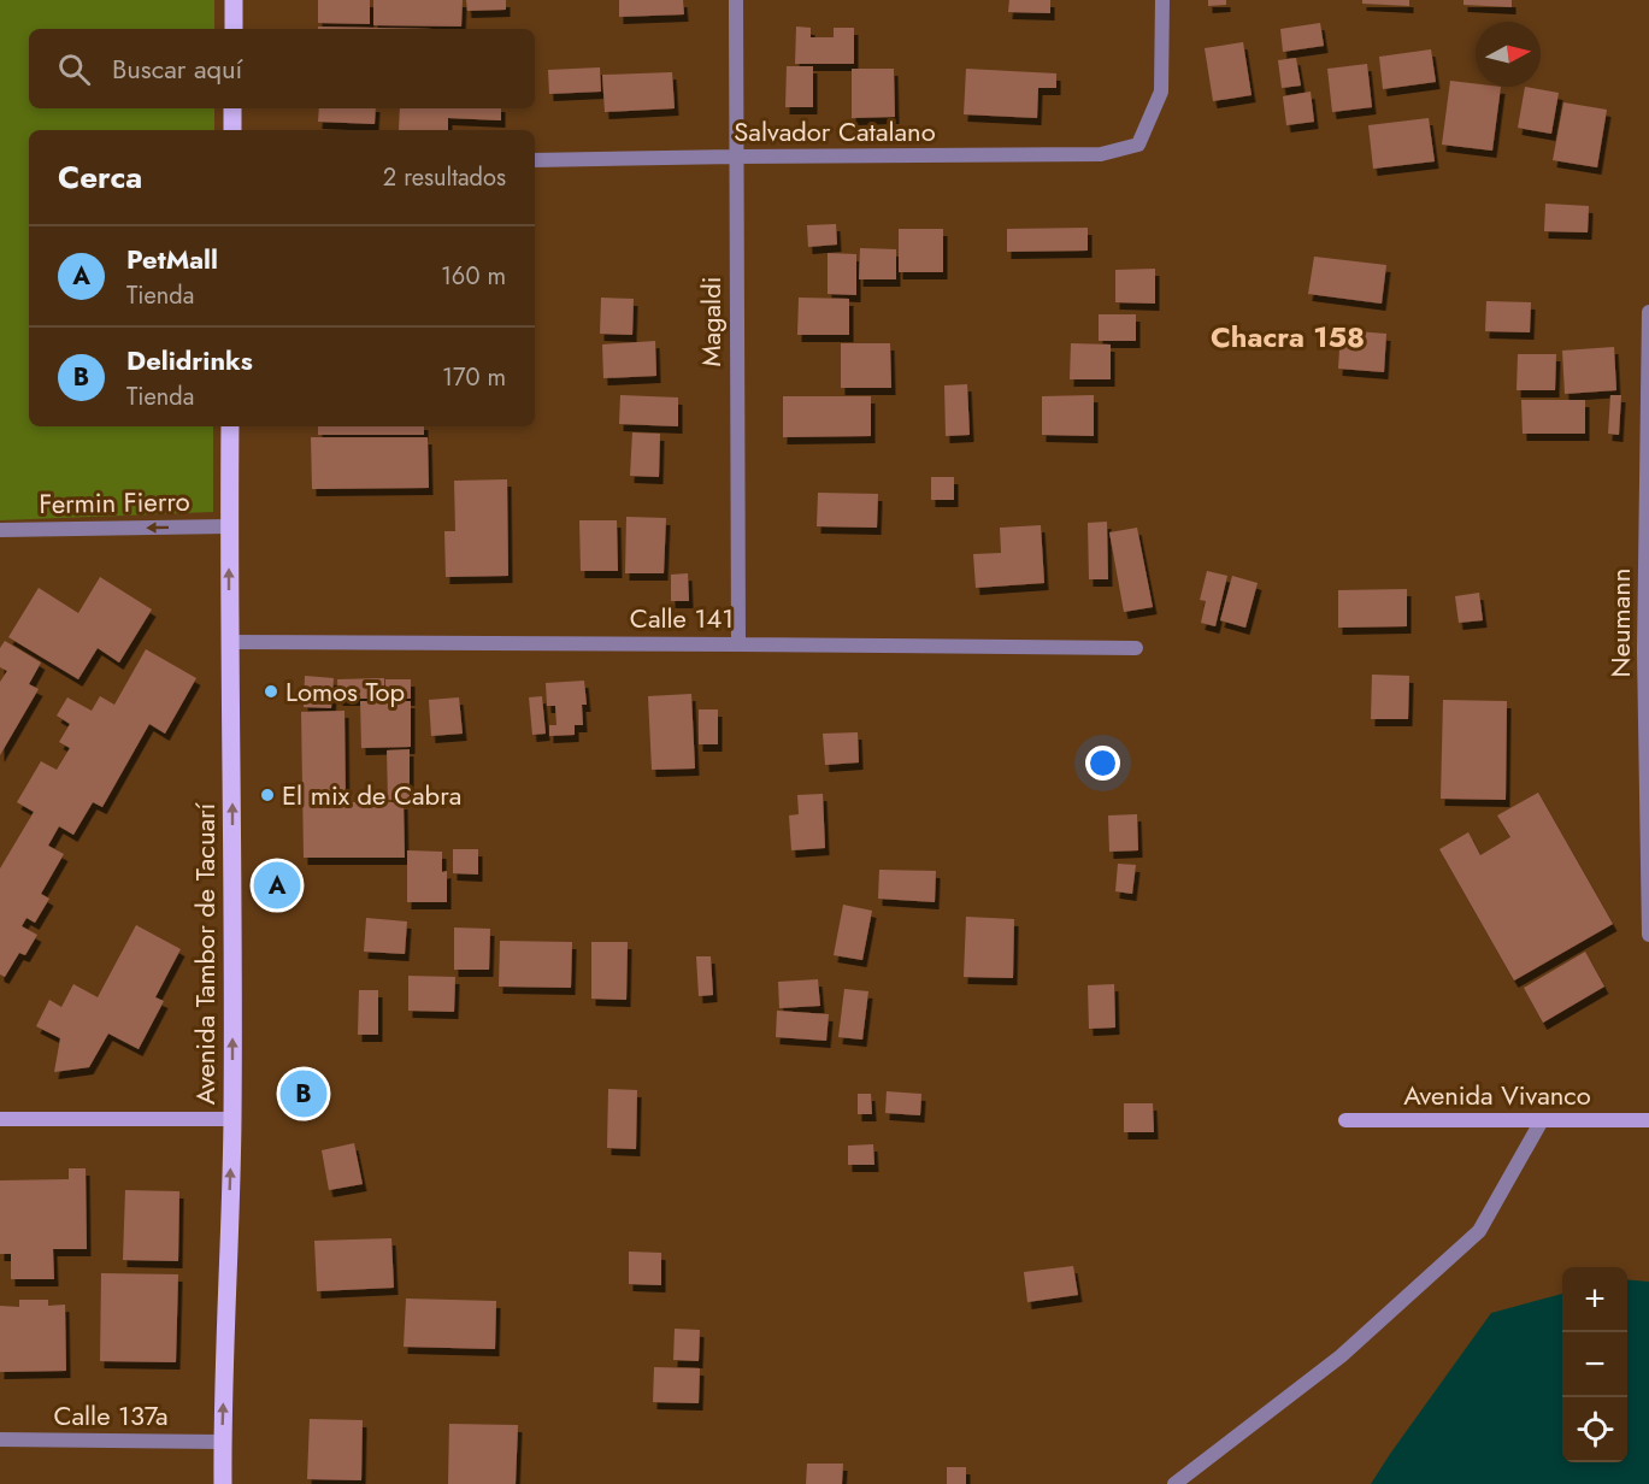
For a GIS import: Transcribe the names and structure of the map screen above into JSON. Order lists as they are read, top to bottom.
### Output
{
  "streets": {
    "main road": ["Avenida Tambor de Tacuarí", "Avenida Vivanco"],
    "street": [
      "Salvador Catalano",
      "Magaldi",
      "Fermin Fierro",
      "Calle 141",
      "Neumann",
      "Calle 137a"
    ]
  },
  "crossings": [
    ["Salvador Catalano", "Magaldi"],
    ["Magaldi", "Calle 141"],
    ["Fermin Fierro", "Avenida Tambor de Tacuarí"],
    ["Calle 141", "Avenida Tambor de Tacuarí"],
    ["Avenida Tambor de Tacuarí", "Calle 137a"]
  ],
  "one_way": ["Fermin Fierro", "Avenida Tambor de Tacuarí"],
  "districts": ["Chacra 158"],
  "places": ["Lomos Top", "El mix de Cabra"],
  "north": "right",
  "page": {
    "search": "Buscar aquí",
    "heading": ["Cerca", "2 resultados"],
    "list": [
      {
        "mark": "A",
        "name": "PetMall",
        "note": "Tienda",
        "value": "160 m"
      },
      {
        "mark": "B",
        "name": "Delidrinks",
        "note": "Tienda",
        "value": "170 m"
      }
    ],
    "pins": ["A", "B"],
    "map_buttons": ["+", "−"]
  }
}
